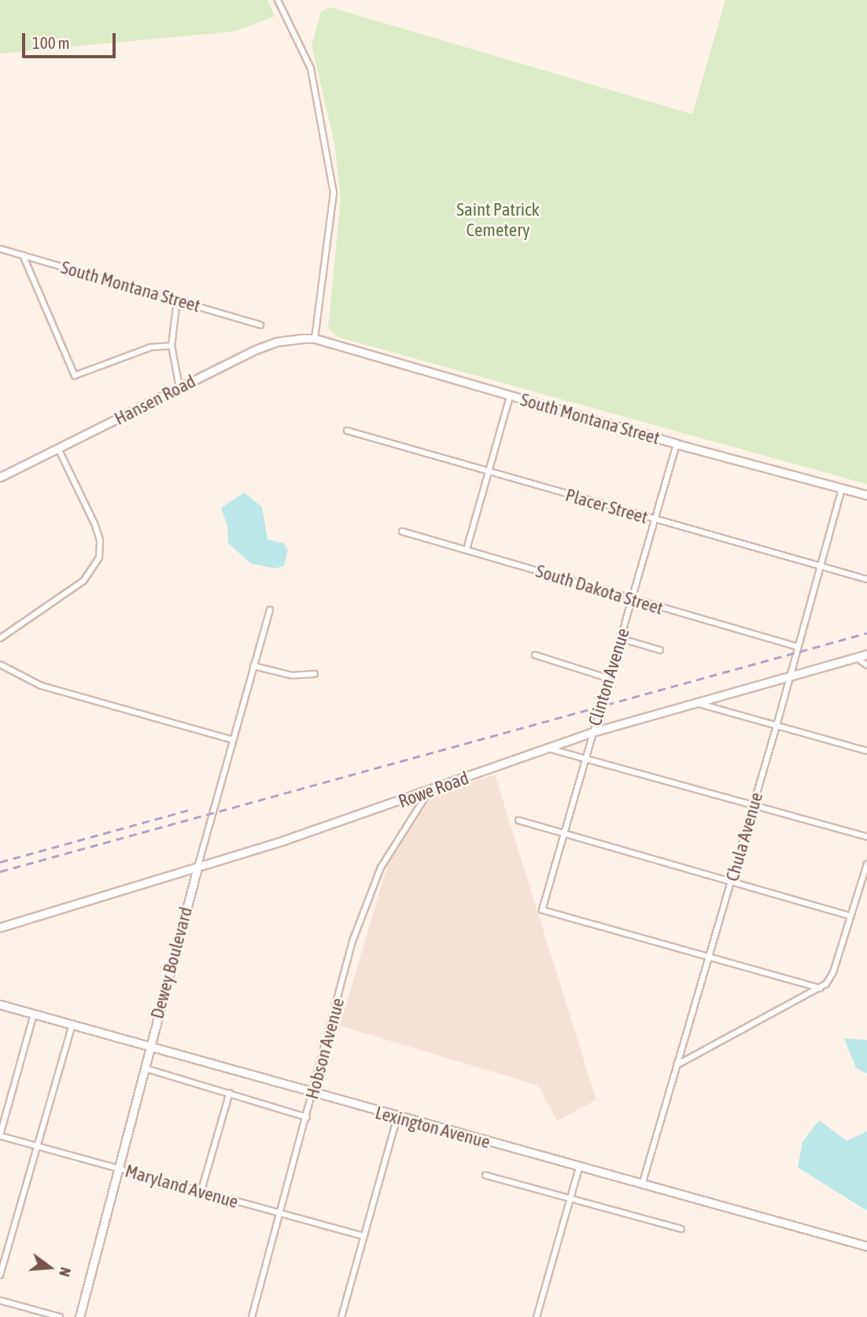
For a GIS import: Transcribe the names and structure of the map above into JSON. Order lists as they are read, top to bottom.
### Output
{
  "streets": {
    "street": [
      "South Montana Street",
      "Hansen Road",
      "Placer Street",
      "South Dakota Street",
      "Clinton Avenue",
      "Rowe Road",
      "Chula Avenue",
      "Dewey Boulevard",
      "Hobson Avenue",
      "Lexington Avenue",
      "Maryland Avenue"
    ]
  },
  "crossings": [
    ["South Montana Street", "Hansen Road"],
    ["South Montana Street", "Clinton Avenue"],
    ["South Montana Street", "Chula Avenue"],
    ["Placer Street", "Clinton Avenue"],
    ["Placer Street", "Chula Avenue"],
    ["South Dakota Street", "Clinton Avenue"],
    ["South Dakota Street", "Chula Avenue"],
    ["Clinton Avenue", "Rowe Road"],
    ["Clinton Avenue", "Chula Avenue"],
    ["Rowe Road", "Chula Avenue"],
    ["Rowe Road", "Dewey Boulevard"],
    ["Rowe Road", "Hobson Avenue"],
    ["Chula Avenue", "Lexington Avenue"],
    ["Dewey Boulevard", "Lexington Avenue"],
    ["Dewey Boulevard", "Maryland Avenue"],
    ["Hobson Avenue", "Lexington Avenue"],
    ["Hobson Avenue", "Maryland Avenue"]
  ],
  "parks": ["Saint Patrick Cemetery"],
  "scale_bar": "100 m",
  "north": "right"
}
